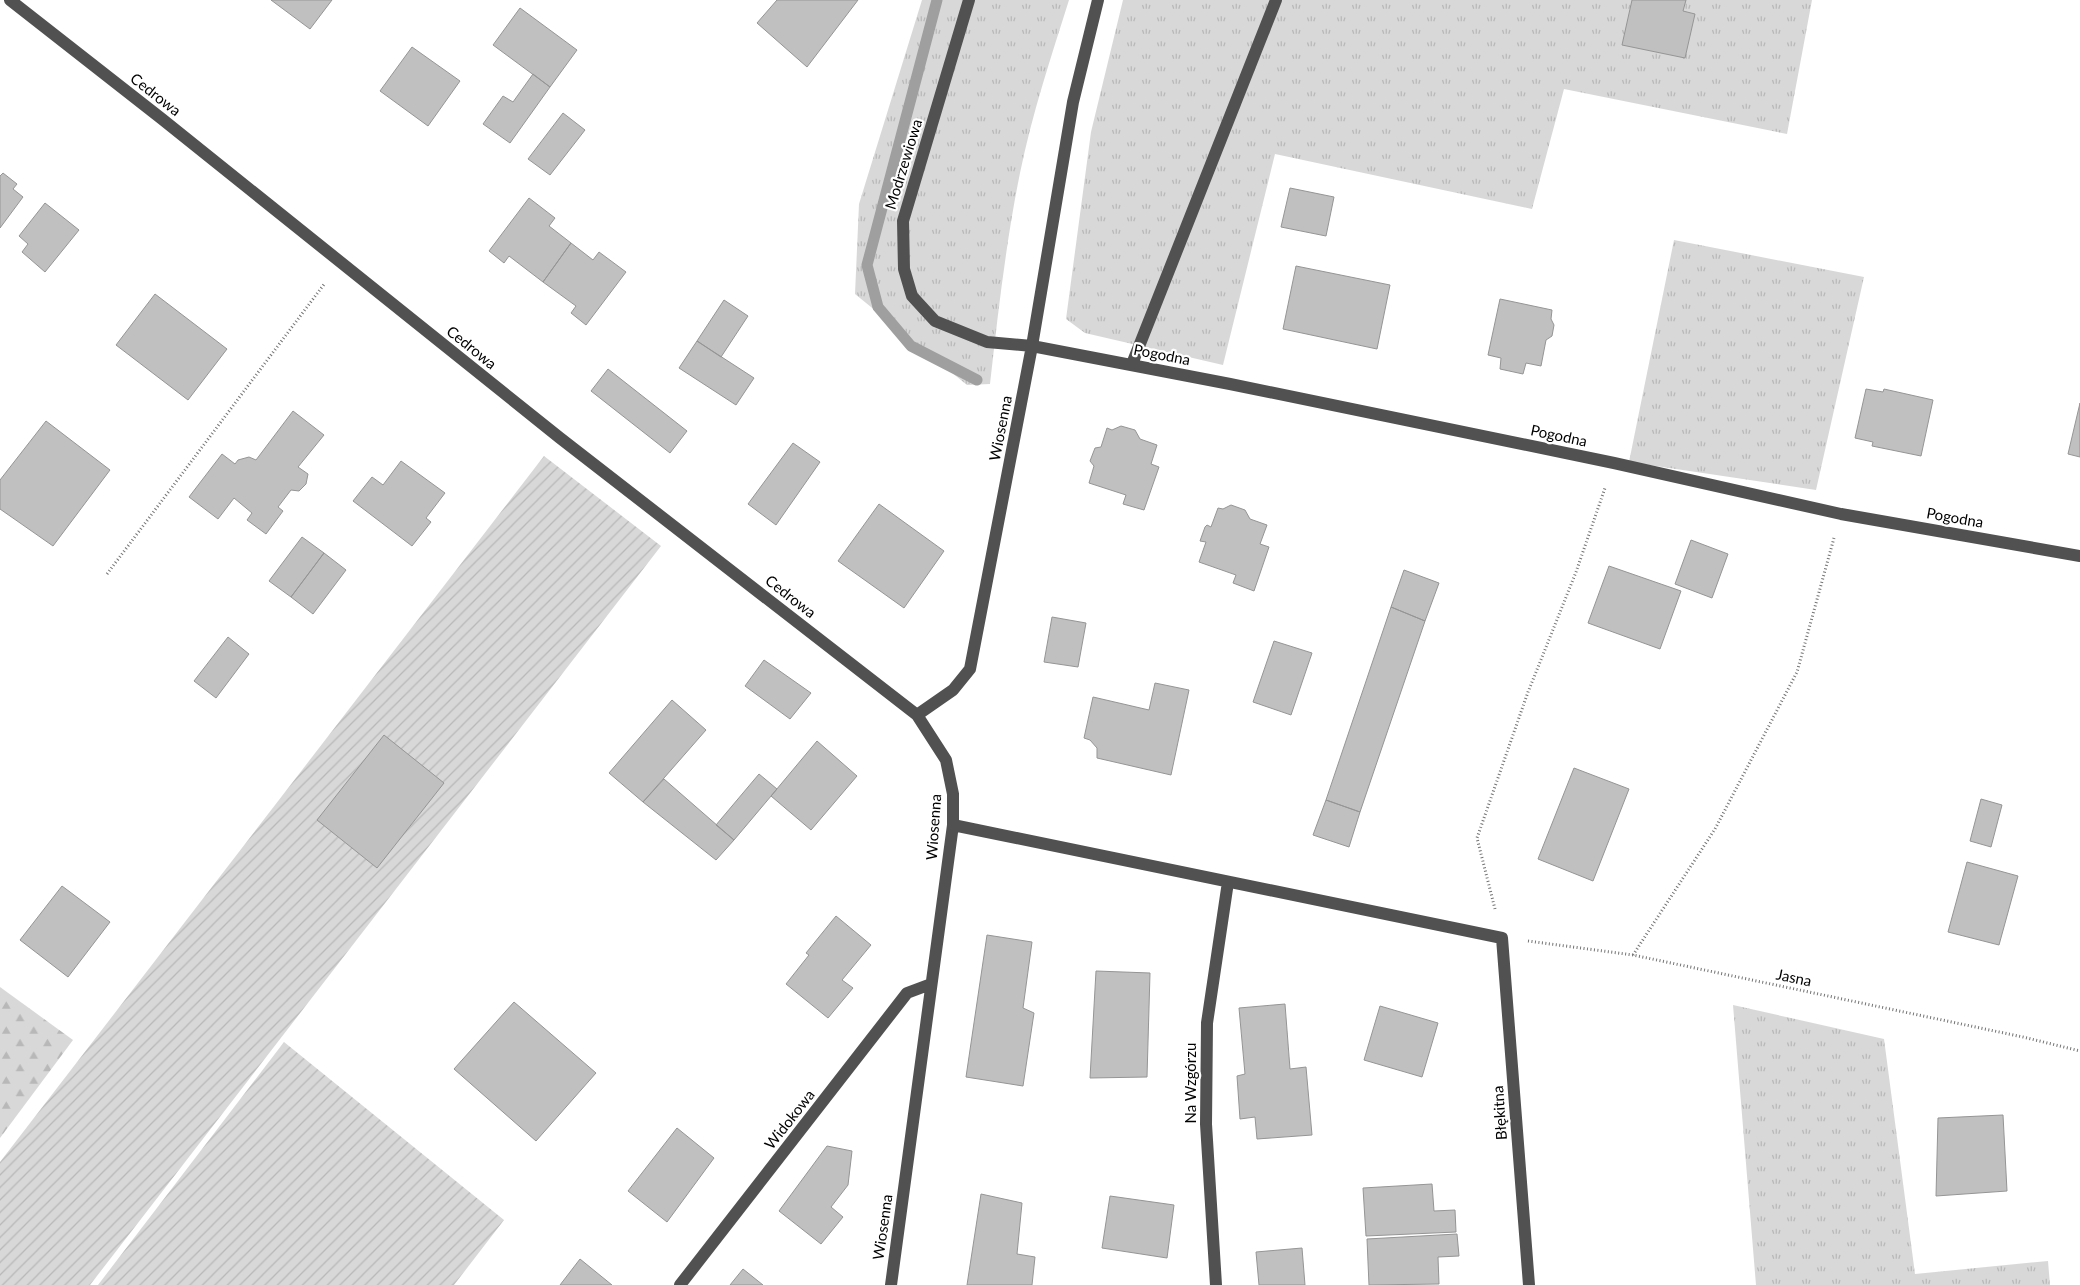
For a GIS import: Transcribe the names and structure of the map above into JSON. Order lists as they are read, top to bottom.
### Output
{
  "streets": {
    "street": [
      "Cedrowa",
      "Modrzewiowa",
      "Pogodna",
      "Wiosenna",
      "Na Wzgórzu",
      "Błękitna",
      "Widokowa"
    ],
    "path": ["Jasna"]
  },
  "crossings": [
    ["Cedrowa", "Wiosenna"],
    ["Modrzewiowa", "Pogodna"],
    ["Modrzewiowa", "Wiosenna"],
    ["Pogodna", "Wiosenna"],
    ["Wiosenna", "Widokowa"],
    ["Jasna", "Błękitna"]
  ]
}
